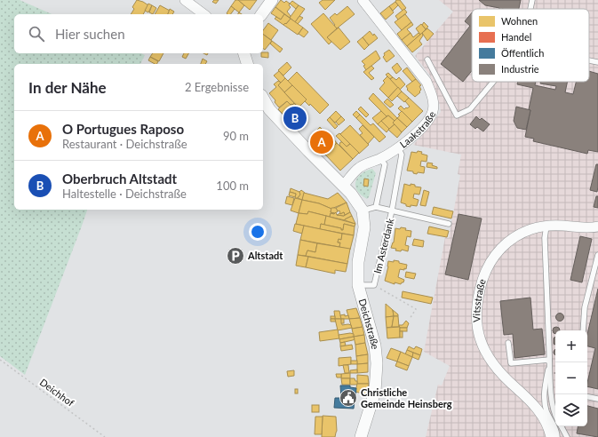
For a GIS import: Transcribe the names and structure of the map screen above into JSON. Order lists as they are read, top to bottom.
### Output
{
  "streets": {
    "street": ["Laakstraße", "Vitsstraße", "Deichstraße"],
    "lane": ["Im Asterdank"],
    "path": ["Deichhof"]
  },
  "crossings": [
    ["Laakstraße", "Im Asterdank"],
    ["Laakstraße", "Deichstraße"],
    ["Im Asterdank", "Deichstraße"]
  ],
  "places": {
    "parking": ["Altstadt"],
    "public building": ["Christliche Gemeinde Heinsberg"]
  },
  "legend": [
    "Wohnen",
    "Handel",
    "Öffentlich",
    "Industrie"
  ],
  "page": {
    "search": "Hier suchen",
    "heading": ["In der Nähe", "2 Ergebnisse"],
    "pins": ["B", "A"],
    "list": [
      {
        "mark": "A",
        "name": "O Portugues Raposo",
        "note": "Restaurant · Deichstraße",
        "value": "90 m"
      },
      {
        "mark": "B",
        "name": "Oberbruch Altstadt",
        "note": "Haltestelle · Deichstraße",
        "value": "100 m"
      }
    ],
    "map_buttons": ["+", "−"]
  }
}
